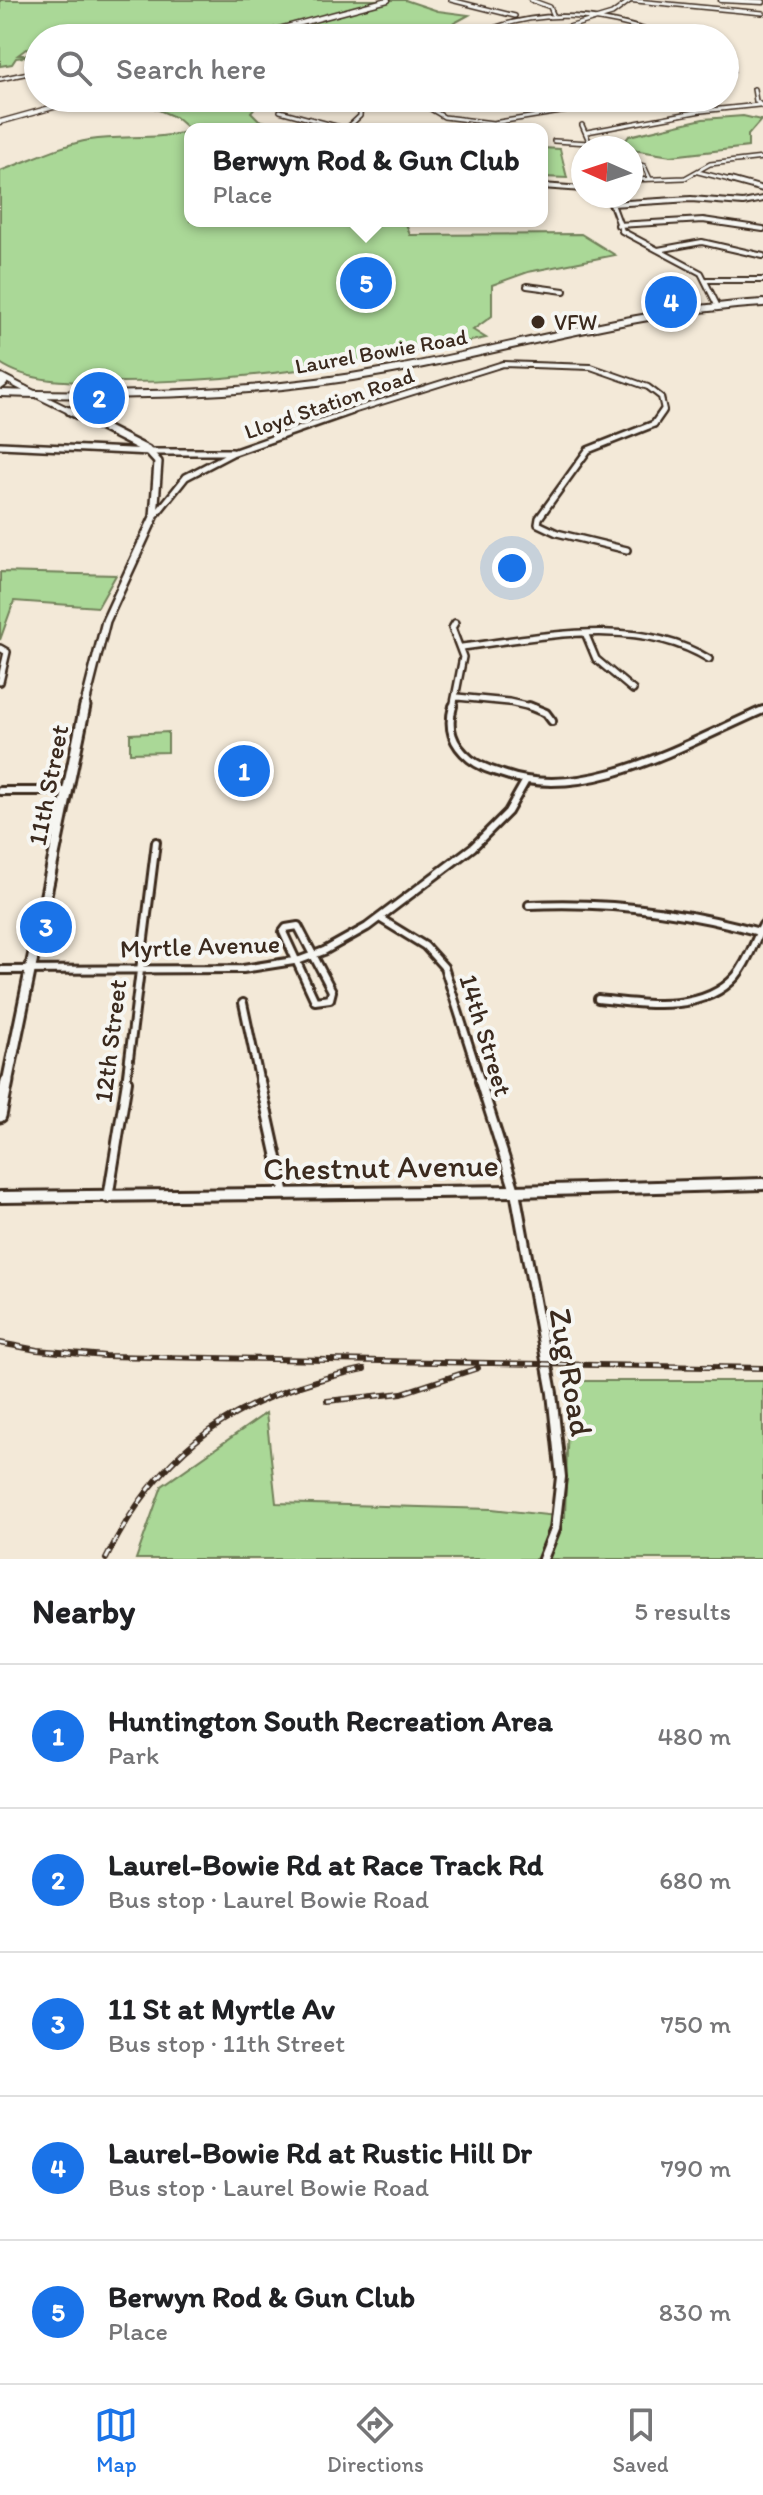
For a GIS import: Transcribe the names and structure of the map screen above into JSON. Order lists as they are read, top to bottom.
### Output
{
  "streets": {
    "main road": ["Laurel Bowie Road", "11th Street"],
    "street": [
      "Lloyd Station Road",
      "Myrtle Avenue",
      "14th Street",
      "12th Street",
      "Chestnut Avenue",
      "Zug Road"
    ]
  },
  "crossings": [
    ["Lloyd Station Road", "11th Street"],
    ["11th Street", "Myrtle Avenue"],
    ["Myrtle Avenue", "14th Street"],
    ["Myrtle Avenue", "12th Street"],
    ["14th Street", "Chestnut Avenue"],
    ["14th Street", "Zug Road"],
    ["12th Street", "Chestnut Avenue"],
    ["Chestnut Avenue", "Zug Road"]
  ],
  "places": ["VFW"],
  "north": "left",
  "page": {
    "search": "Search here",
    "popup": ["Berwyn Rod & Gun Club", "Place"],
    "pins": [
      "5",
      "4",
      "2",
      "1",
      "3"
    ],
    "heading": ["Nearby", "5 results"],
    "list": [
      {
        "mark": "1",
        "name": "Huntington South Recreation Area",
        "note": "Park",
        "value": "480 m"
      },
      {
        "mark": "2",
        "name": "Laurel-Bowie Rd at Race Track Rd",
        "note": "Bus stop · Laurel Bowie Road",
        "value": "680 m"
      },
      {
        "mark": "3",
        "name": "11 St at Myrtle Av",
        "note": "Bus stop · 11th Street",
        "value": "750 m"
      },
      {
        "mark": "4",
        "name": "Laurel-Bowie Rd at Rustic Hill Dr",
        "note": "Bus stop · Laurel Bowie Road",
        "value": "790 m"
      },
      {
        "mark": "5",
        "name": "Berwyn Rod & Gun Club",
        "note": "Place",
        "value": "830 m"
      }
    ],
    "nav": ["Map", "Directions", "Saved"]
  }
}
